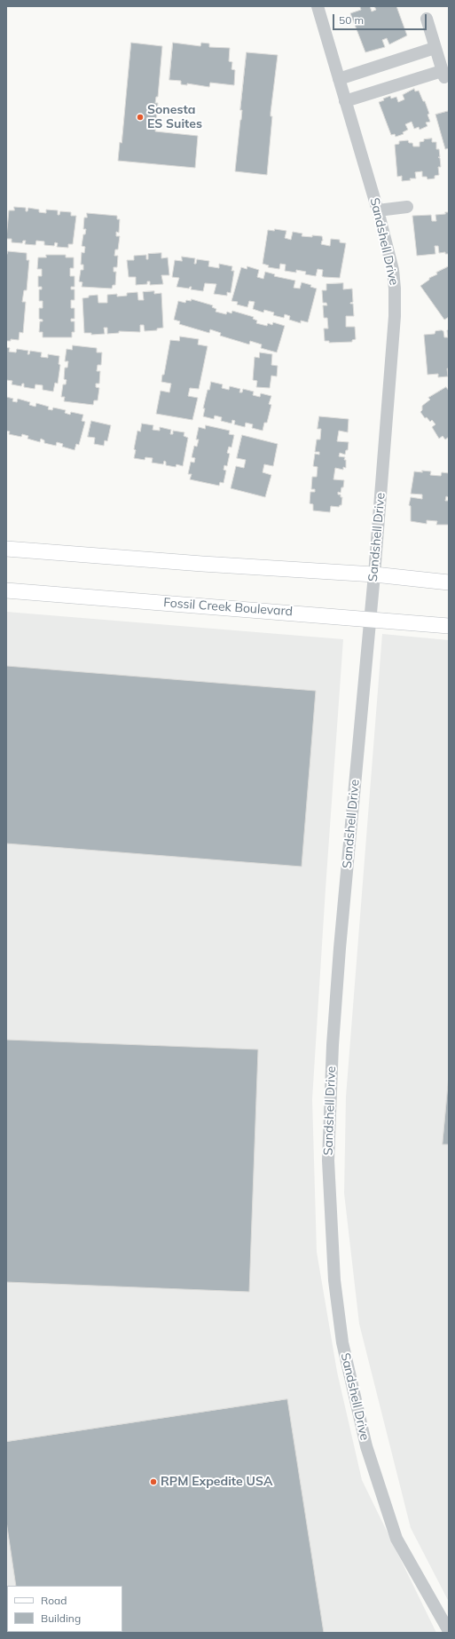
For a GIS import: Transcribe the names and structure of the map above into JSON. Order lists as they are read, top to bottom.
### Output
{
  "streets": {
    "main road": ["Fossil Creek Boulevard"],
    "street": ["Sandshell Drive"]
  },
  "crossings": [
    ["Sandshell Drive", "Fossil Creek Boulevard"]
  ],
  "places": ["Sonesta ES Suites", "RPM Expedite USA"],
  "legend": ["Road", "Building"],
  "scale_bar": "50 m"
}
